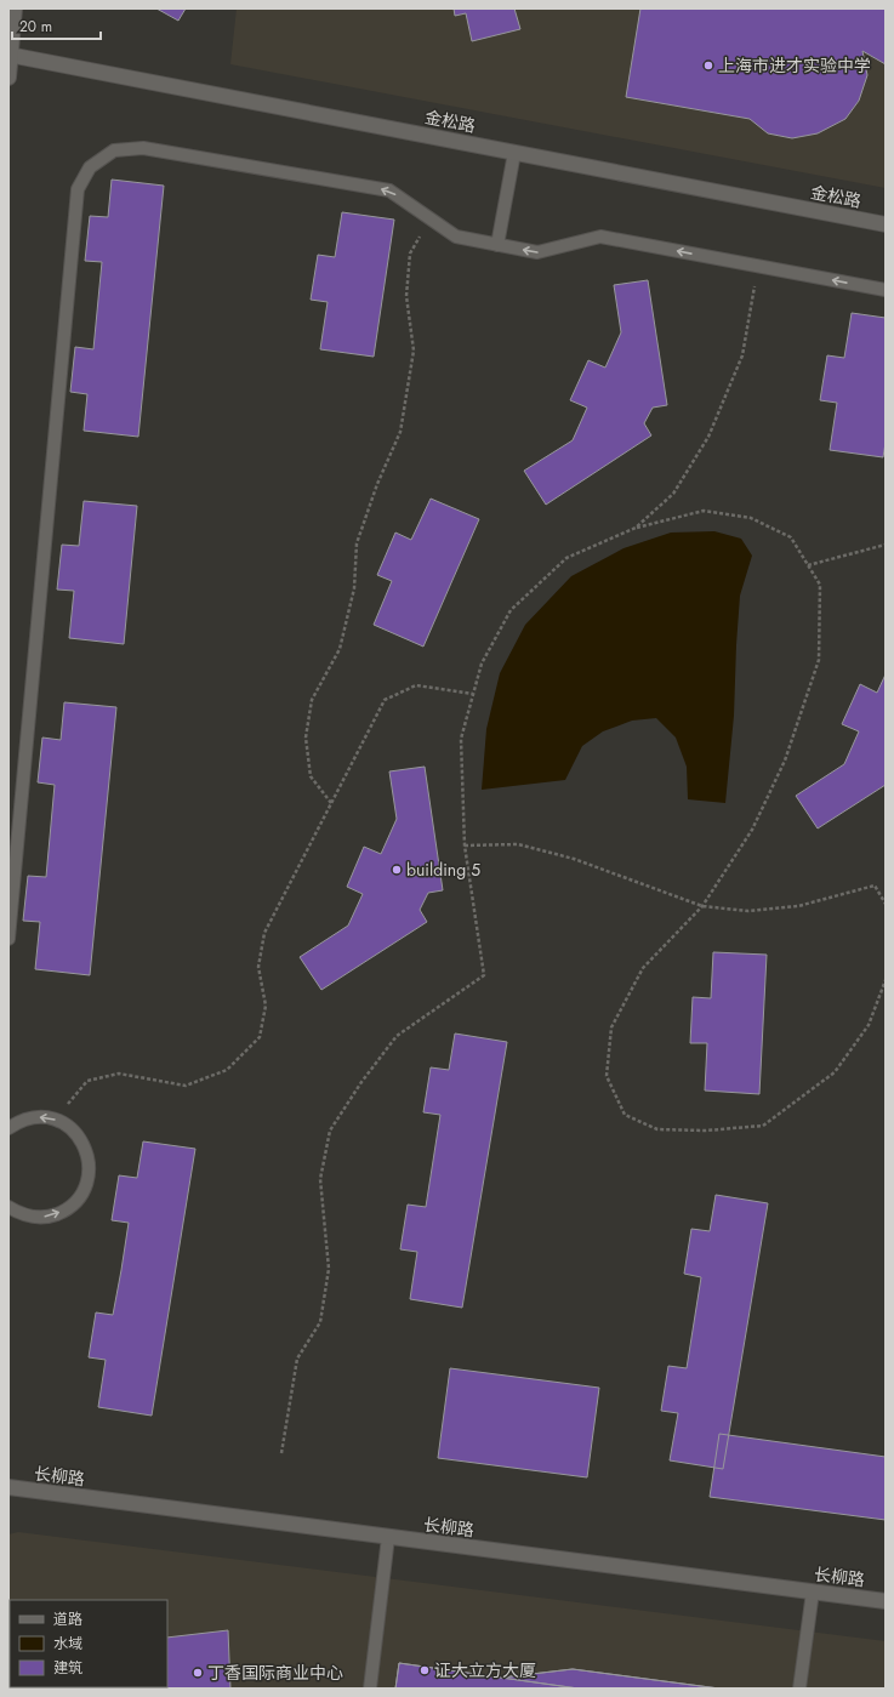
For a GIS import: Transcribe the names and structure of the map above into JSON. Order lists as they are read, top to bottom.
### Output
{
  "streets": {
    "street": ["金松路", "长柳路"]
  },
  "places": [
    "上海市进才实验中学",
    "building 5",
    "证大立方大厦",
    "丁香国际商业中心"
  ],
  "legend": ["道路", "水域", "建筑"],
  "scale_bar": "20 m"
}
